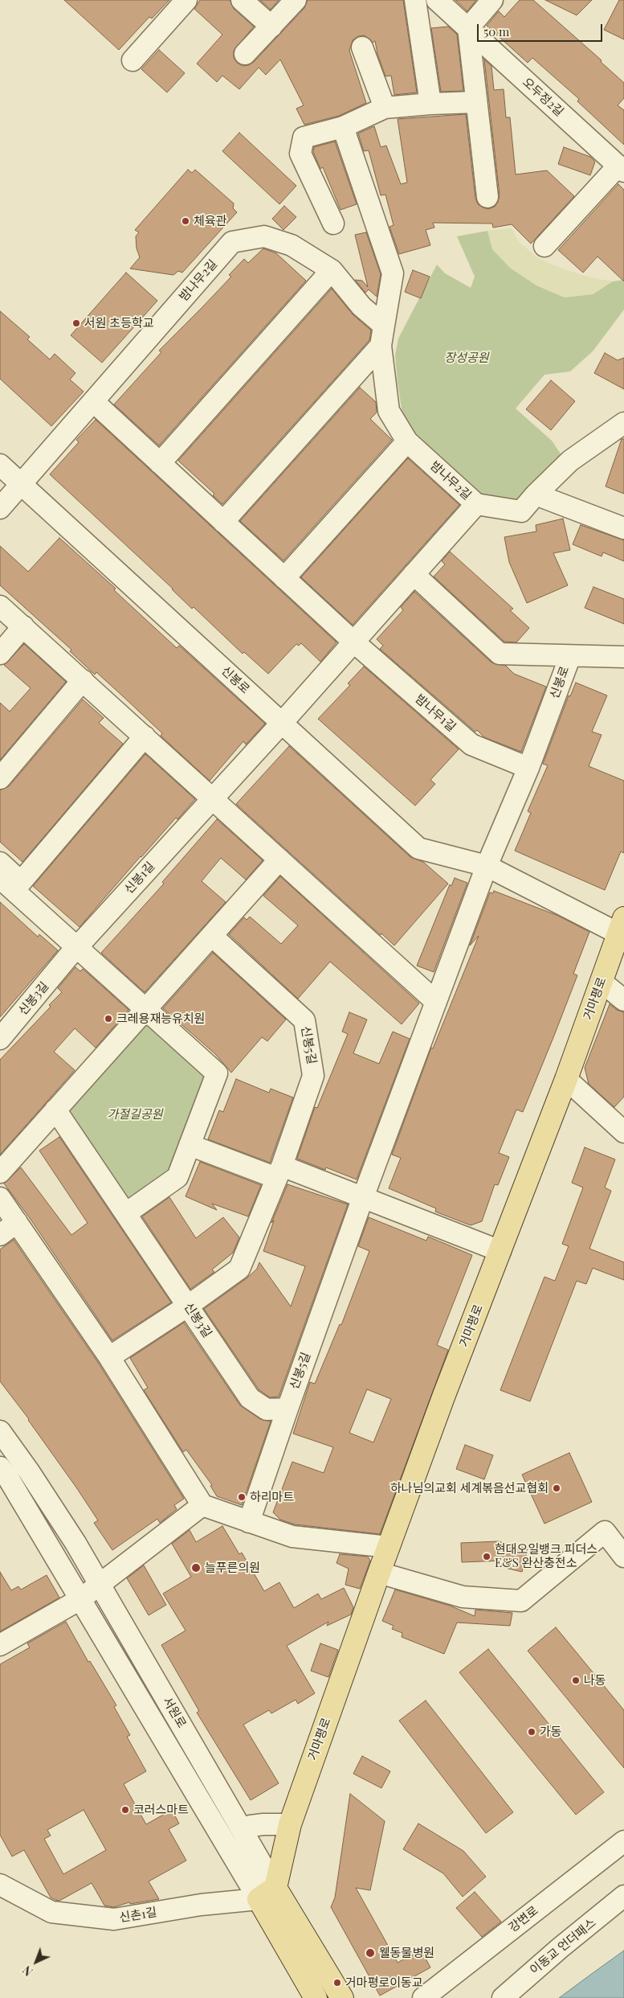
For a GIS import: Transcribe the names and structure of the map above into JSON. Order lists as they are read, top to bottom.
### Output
{
  "streets": {
    "main road": ["거마평로", "서원로"],
    "street": [
      "오두정2길",
      "밤나무2길",
      "신봉로",
      "밤나무1길",
      "신봉1길",
      "신봉3길",
      "신봉5길",
      "신촌1길",
      "강변로",
      "이동교 언더패스"
    ]
  },
  "crossings": [
    ["밤나무2길", "신봉로"],
    ["신봉로", "밤나무1길"],
    ["신봉로", "신봉1길"],
    ["신봉로", "거마평로"],
    ["신봉로", "신봉5길"],
    ["신봉1길", "신봉3길"],
    ["신봉3길", "신봉5길"],
    ["거마평로", "서원로"],
    ["거마평로", "신촌1길"],
    ["서원로", "신촌1길"]
  ],
  "parks": ["장성공원", "가절길공원"],
  "places": [
    "체육관",
    "서원 초등학교",
    "크레용재능유치원",
    "하나님의교회 세계볶음선교협회",
    "하리마트",
    "현대오일뱅크 피더스 E&S 완산충전소",
    "늘푸른의원",
    "나동",
    "가동",
    "코러스마트",
    "웰동물병원",
    "거마평로이동교"
  ],
  "scale_bar": "50 m",
  "north": "bottom left"
}
